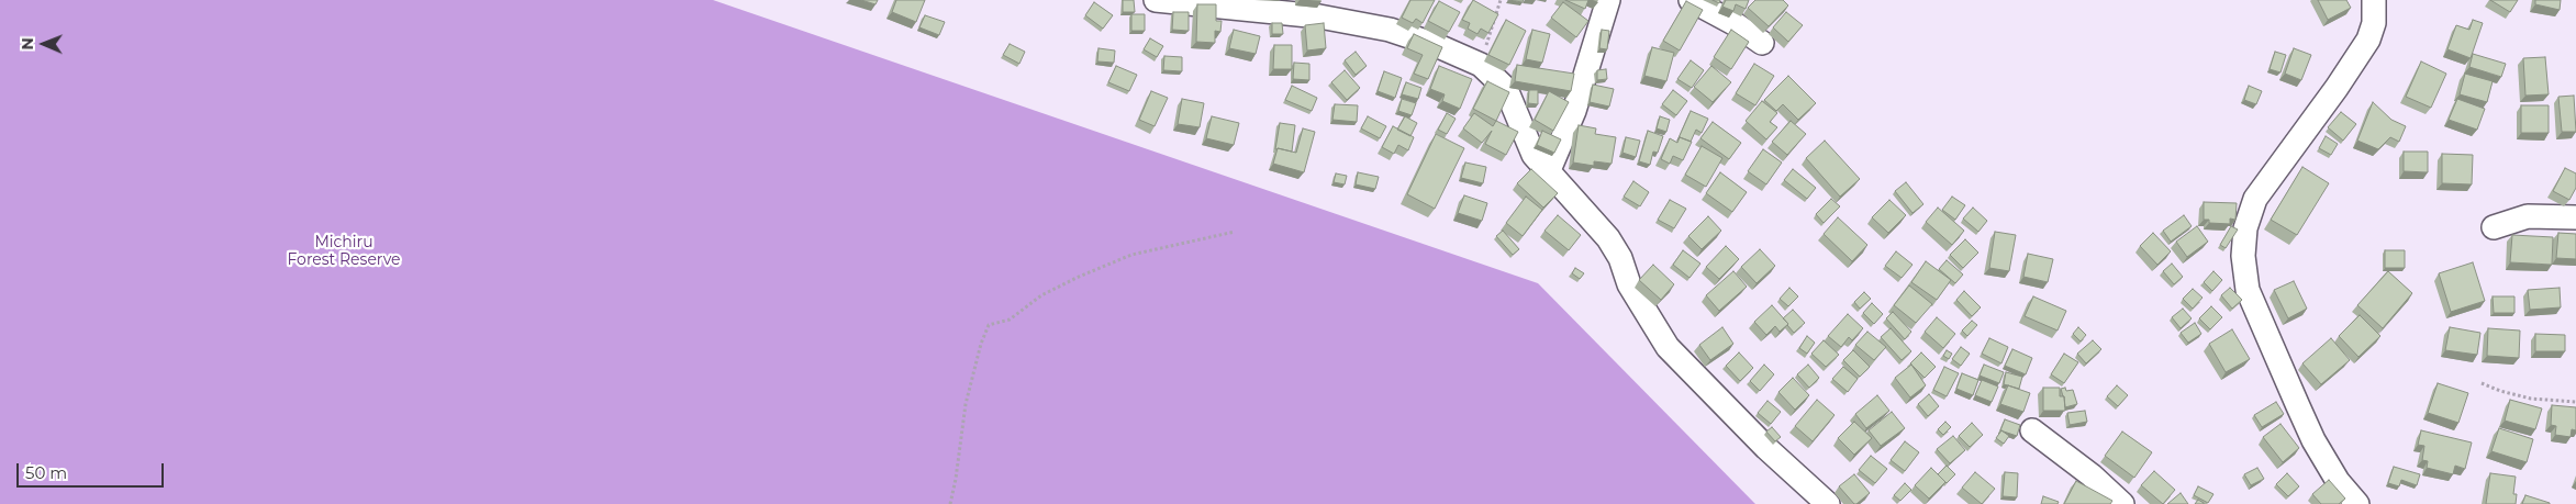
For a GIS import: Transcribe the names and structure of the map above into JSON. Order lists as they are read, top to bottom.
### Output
{
  "parks": ["Michiru Forest Reserve"],
  "scale_bar": "50 m",
  "north": "left"
}
